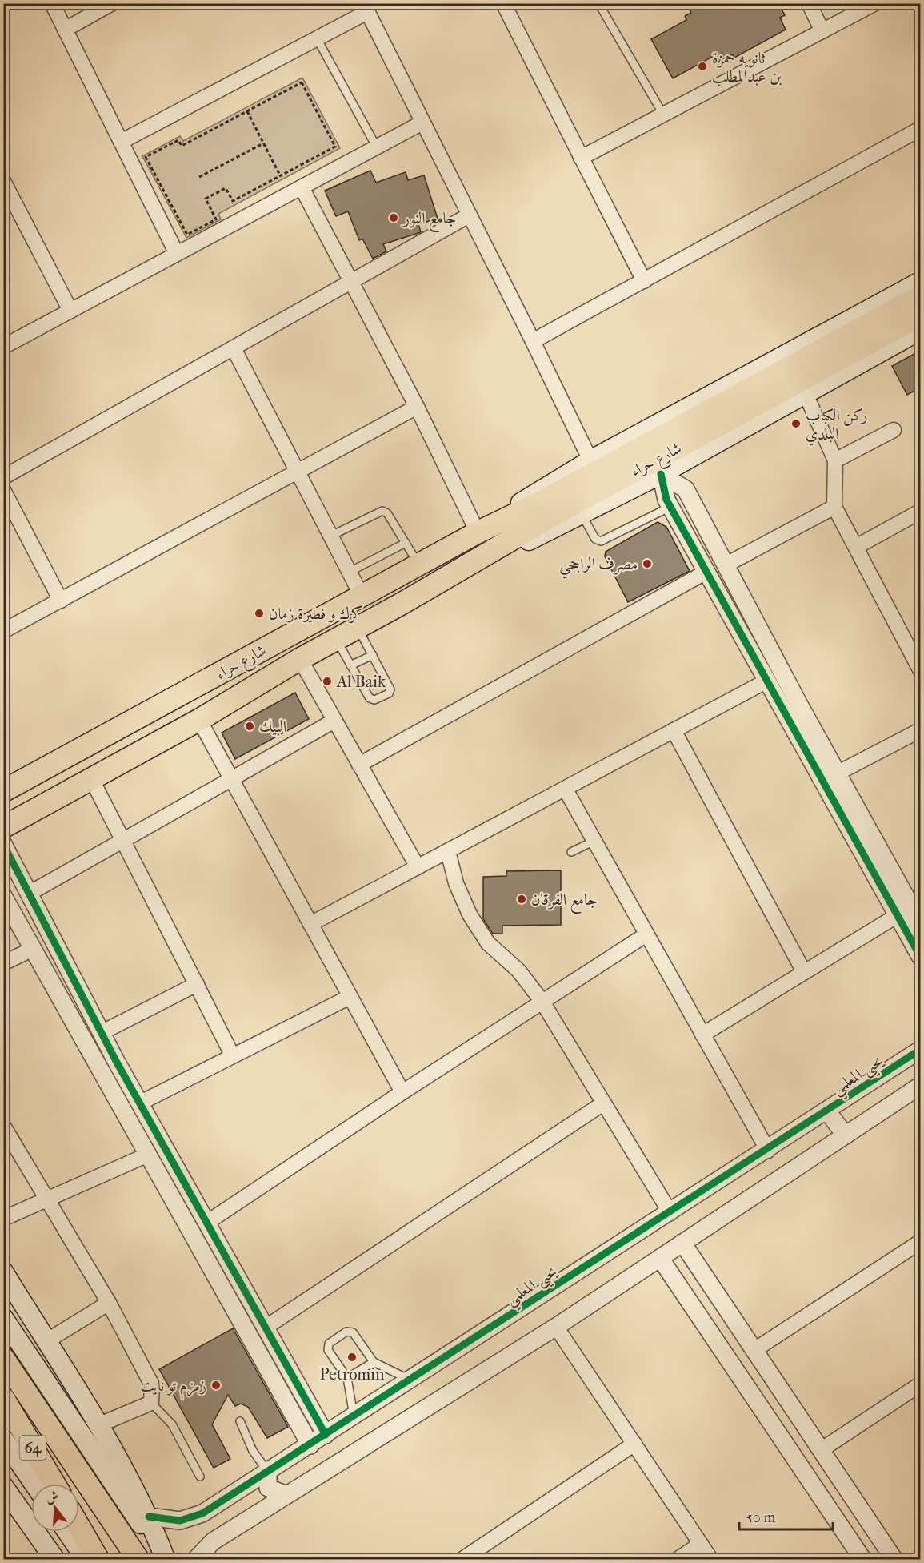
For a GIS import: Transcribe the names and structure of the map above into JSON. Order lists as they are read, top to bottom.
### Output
{
  "streets": {
    "main road": ["شارع حراء", "64"],
    "street": ["يحيى المعلمي"]
  },
  "places": [
    "ثانويه حمزة بن عبدالمطلب",
    "جامع النور",
    "ركن الكباب البلدي",
    "مصرف الراجحي",
    "كرك و فطيرة زمان",
    "Al Baik",
    "البيك",
    "جامع الفرقان",
    "Petromin",
    "زمزم تو نايت"
  ],
  "scale_bar": "50 m",
  "north": "top"
}
